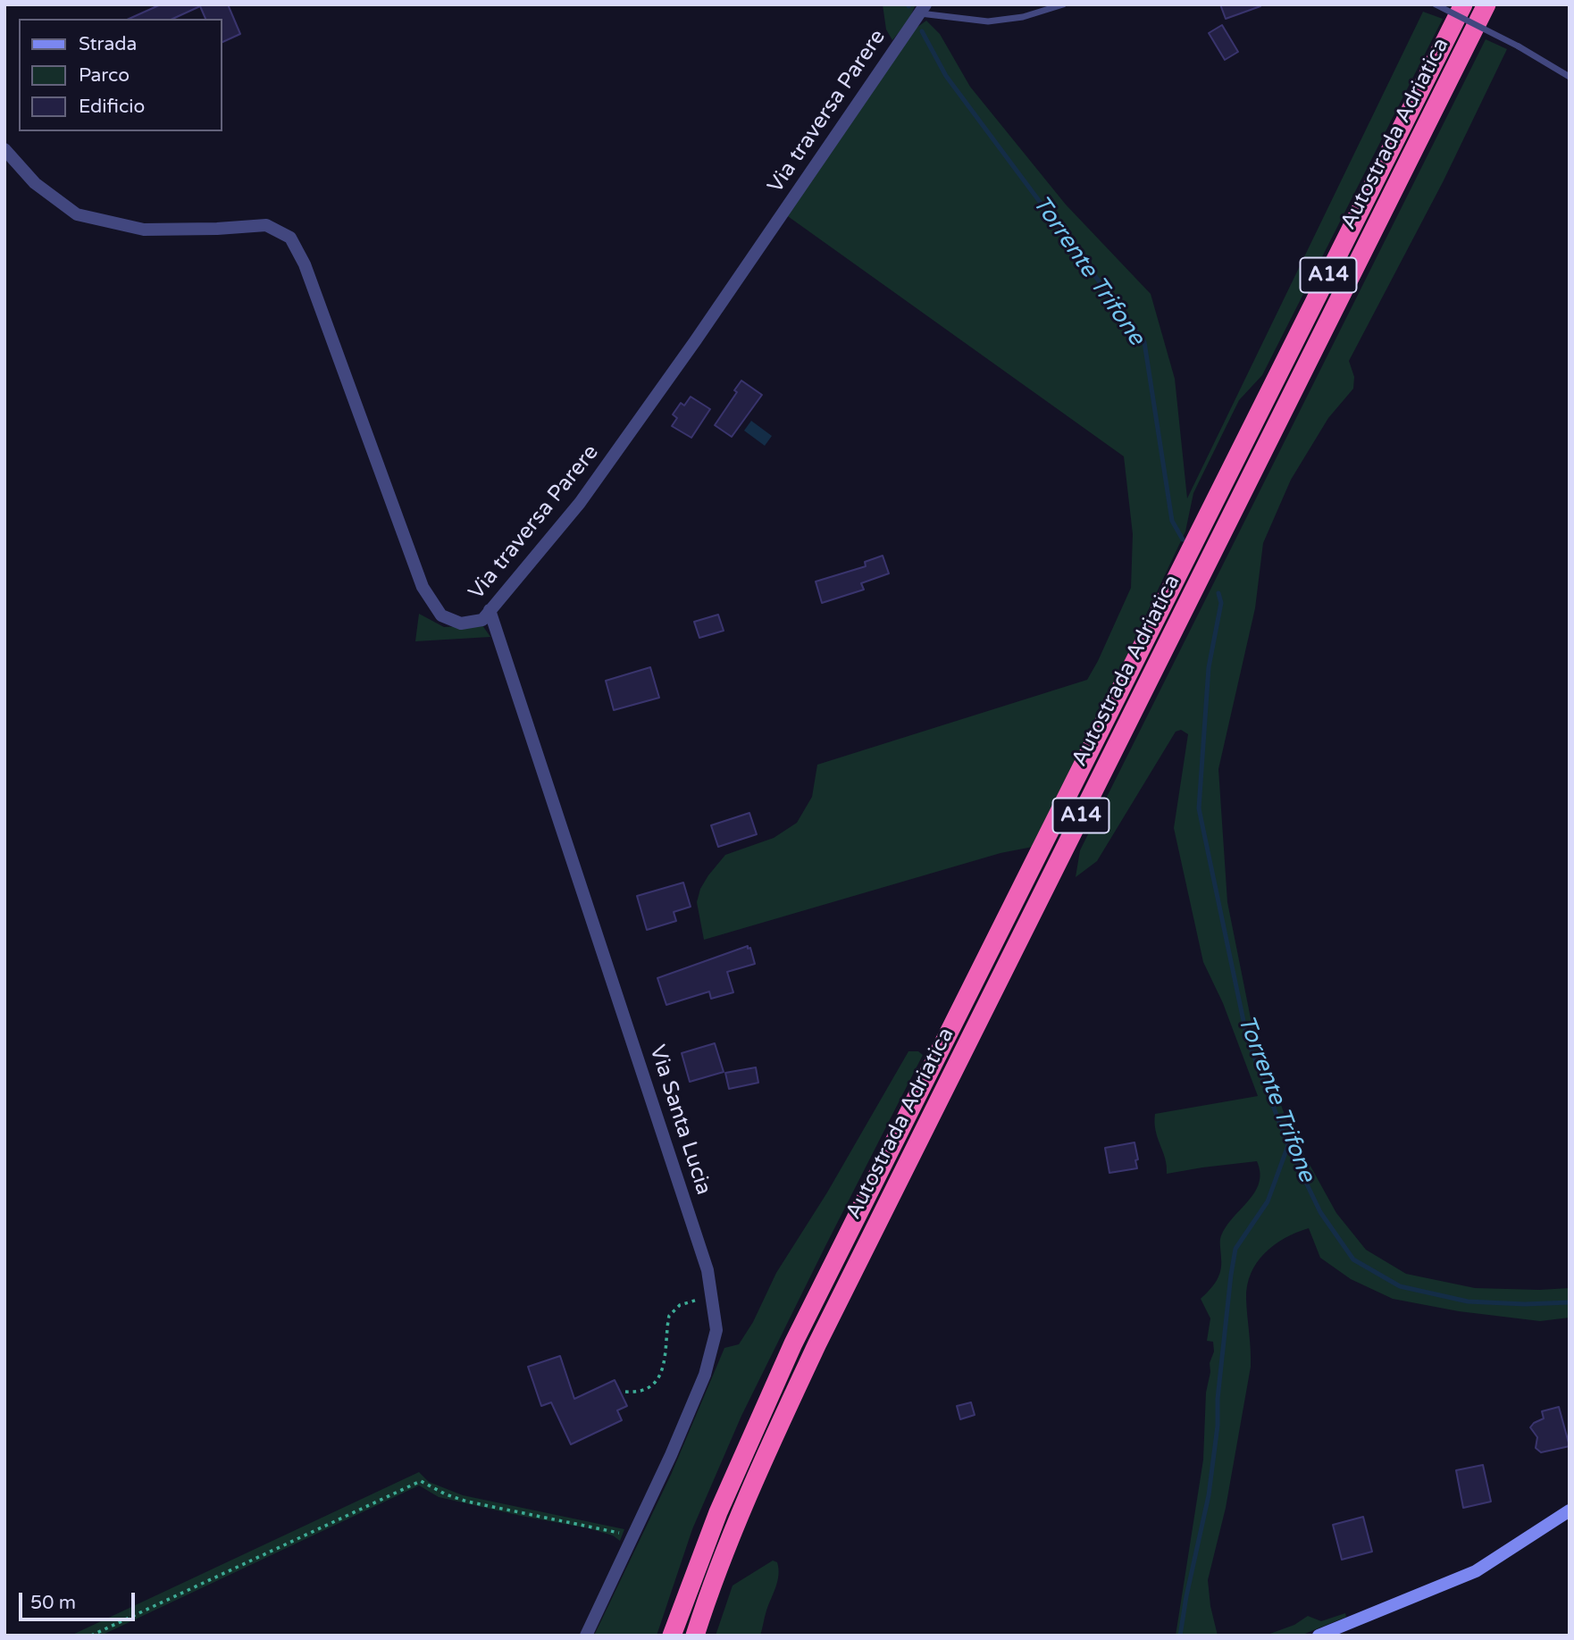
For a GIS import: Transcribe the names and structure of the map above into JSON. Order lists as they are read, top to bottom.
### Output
{
  "streets": {
    "highway": ["Autostrada Adriatica", "A14"],
    "street": ["Via traversa Parere", "Via Santa Lucia"]
  },
  "crossings": [
    ["Via traversa Parere", "Via Santa Lucia"]
  ],
  "water": ["Torrente Trifone"],
  "legend": ["Strada", "Parco", "Edificio"],
  "scale_bar": "50 m"
}
